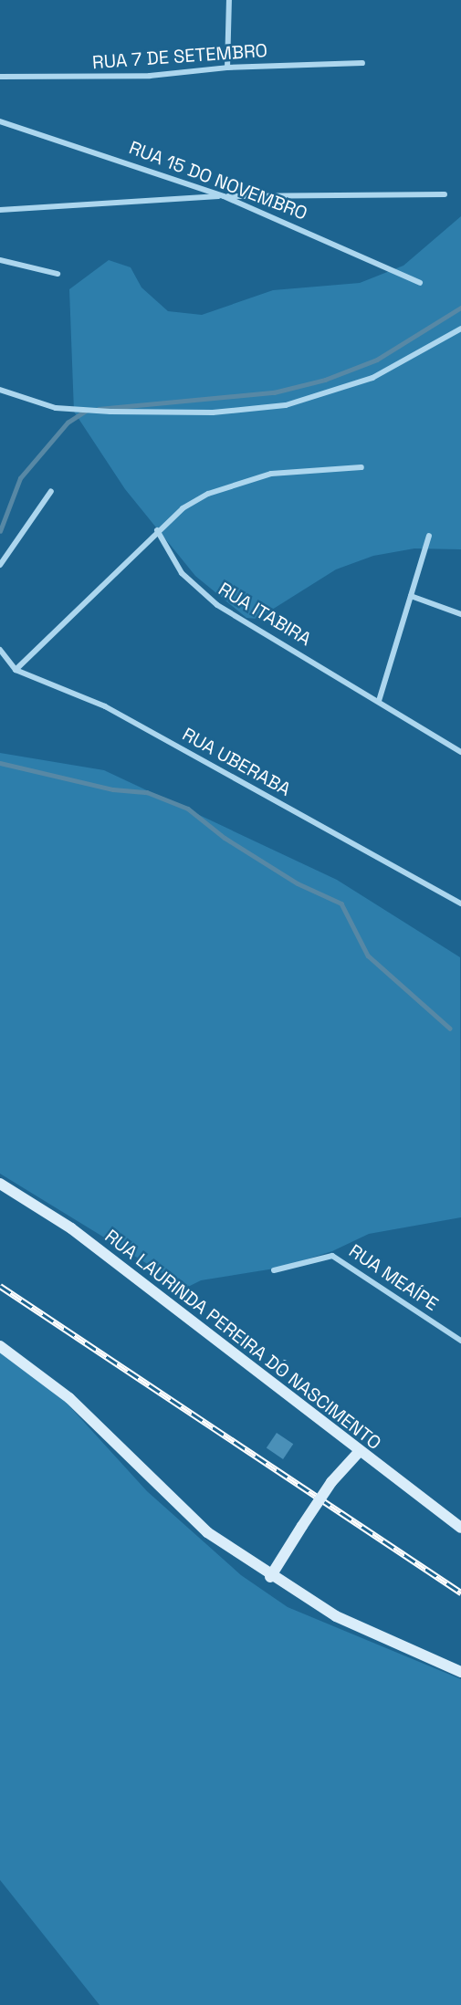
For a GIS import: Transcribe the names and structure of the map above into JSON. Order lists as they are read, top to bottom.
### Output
{
  "streets": {
    "street": [
      "RUA 7 DE SETEMBRO",
      "RUA 15 DO NOVEMBRO",
      "RUA ITABIRA",
      "RUA UBERABA",
      "RUA MEAÍPE",
      "RUA LAURINDA PEREIRA DO NASCIMENTO"
    ]
  }
}
